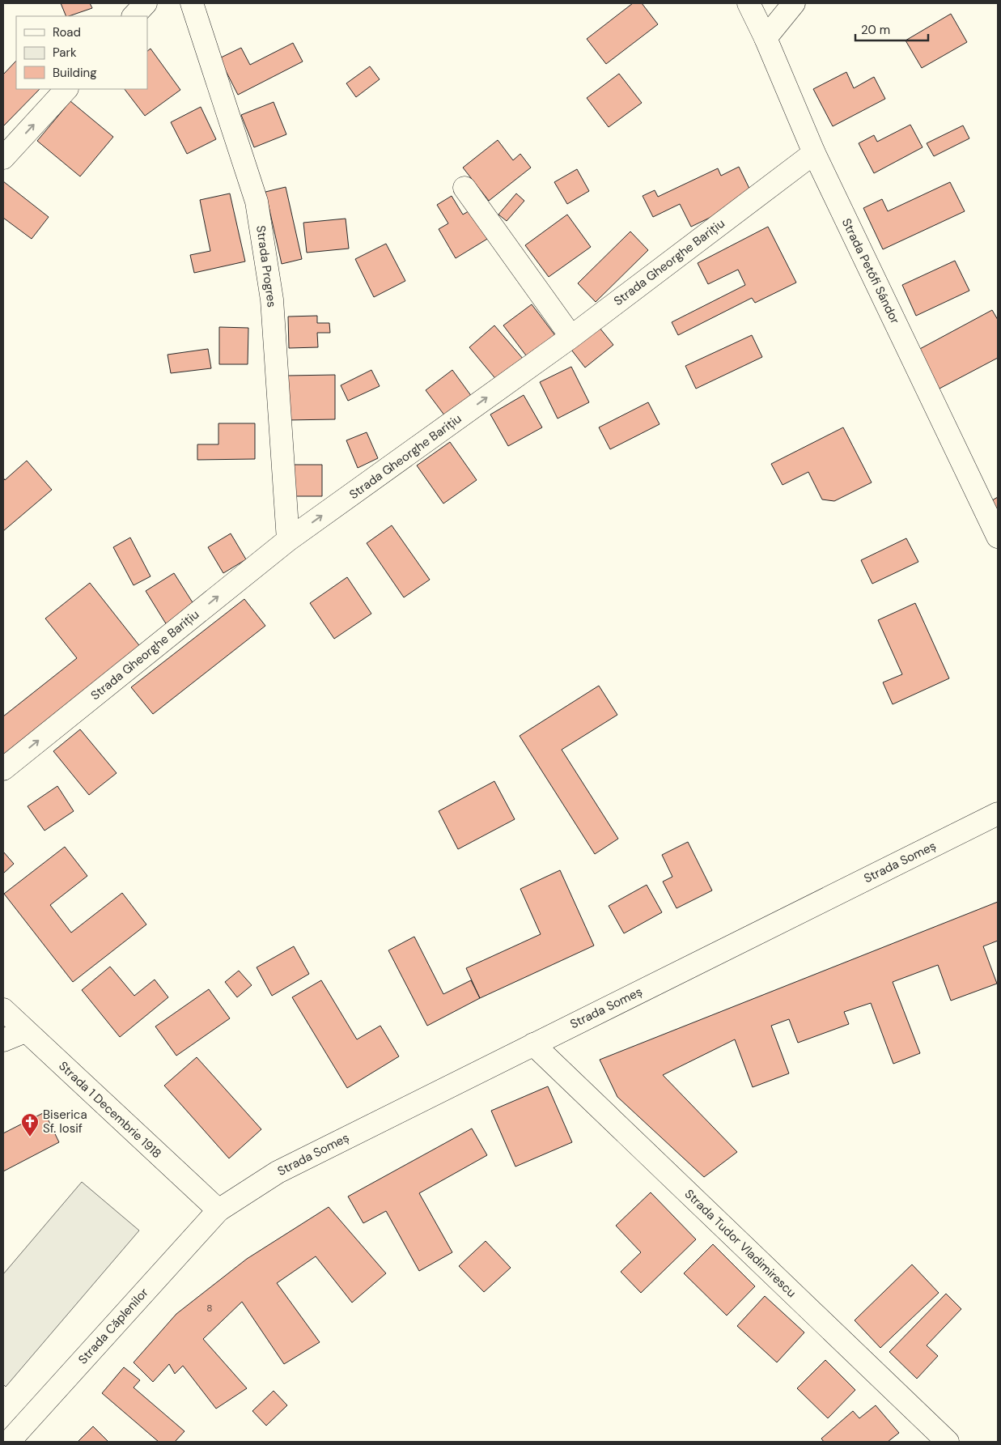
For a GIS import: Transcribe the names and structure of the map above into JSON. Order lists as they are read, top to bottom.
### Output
{
  "streets": {
    "street": [
      "Strada Gheorghe Barițiu",
      "Strada Progres",
      "Strada Petőfi Sándor",
      "Strada Someș",
      "Strada 1 Decembrie 1918",
      "Strada Tudor Vladimirescu",
      "Strada Căplenilor"
    ]
  },
  "crossings": [
    ["Strada Gheorghe Barițiu", "Strada Progres"],
    ["Strada Gheorghe Barițiu", "Strada Petőfi Sándor"],
    ["Strada Someș", "Strada 1 Decembrie 1918"],
    ["Strada Someș", "Strada Tudor Vladimirescu"],
    ["Strada Someș", "Strada Căplenilor"],
    ["Strada 1 Decembrie 1918", "Strada Căplenilor"]
  ],
  "one_way": ["Strada Gheorghe Barițiu"],
  "places": {
    "church": ["Biserica Sf. Iosif"]
  },
  "house_numbers": ["8"],
  "legend": ["Road", "Park", "Building"],
  "scale_bar": "20 m"
}
